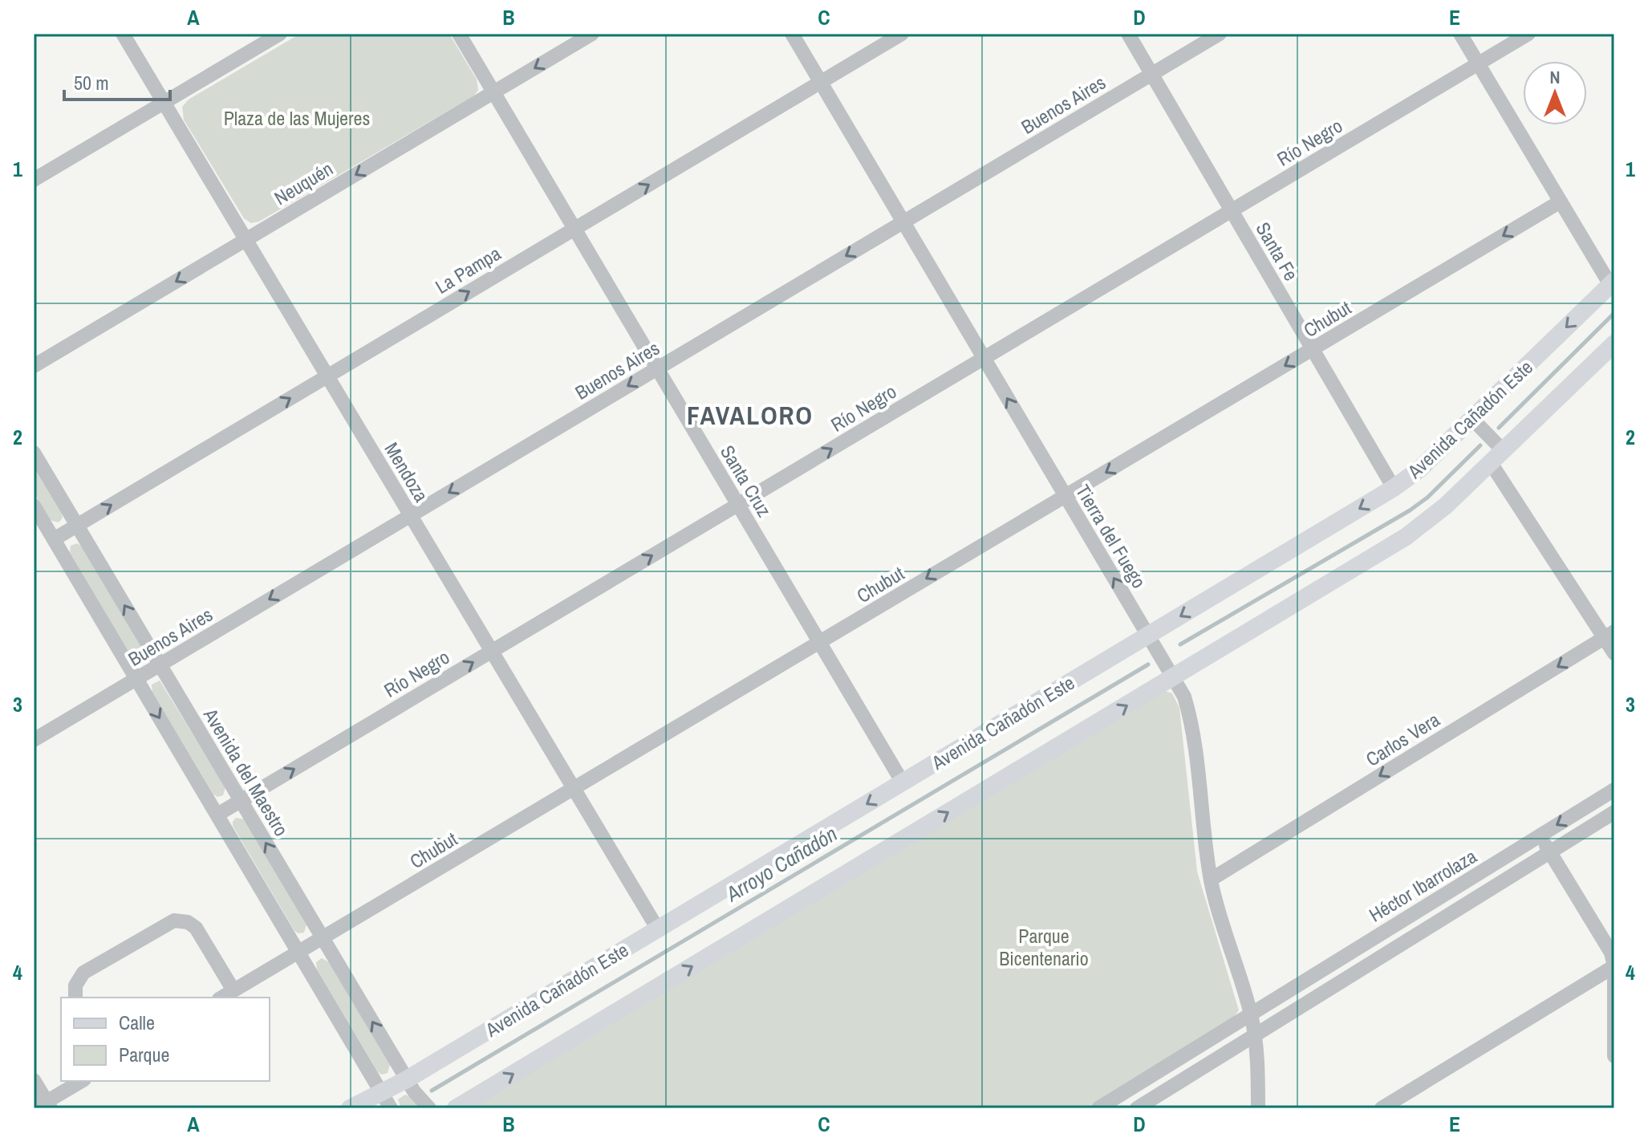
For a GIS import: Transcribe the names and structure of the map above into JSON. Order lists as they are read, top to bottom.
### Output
{
  "streets": {
    "main road": ["Avenida Cañadón Este"],
    "street": [
      "Buenos Aires",
      "Río Negro",
      "Neuquén",
      "Santa Fe",
      "La Pampa",
      "Chubut",
      "Mendoza",
      "Santa Cruz",
      "Tierra del Fuego",
      "Carlos Vera",
      "Avenida del Maestro",
      "Héctor Ibarrolaza"
    ]
  },
  "crossings": [
    ["Buenos Aires", "Santa Fe"],
    ["Buenos Aires", "Mendoza"],
    ["Buenos Aires", "Santa Cruz"],
    ["Buenos Aires", "Tierra del Fuego"],
    ["Buenos Aires", "Avenida del Maestro"],
    ["Río Negro", "Santa Fe"],
    ["Río Negro", "Mendoza"],
    ["Río Negro", "Santa Cruz"],
    ["Río Negro", "Tierra del Fuego"],
    ["Río Negro", "Avenida del Maestro"],
    ["Neuquén", "Mendoza"],
    ["Neuquén", "Santa Cruz"],
    ["Santa Fe", "Chubut"],
    ["Santa Fe", "Avenida Cañadón Este"],
    ["La Pampa", "Mendoza"],
    ["La Pampa", "Santa Cruz"],
    ["La Pampa", "Tierra del Fuego"],
    ["La Pampa", "Avenida del Maestro"],
    ["Chubut", "Mendoza"],
    ["Chubut", "Santa Cruz"],
    ["Chubut", "Tierra del Fuego"],
    ["Chubut", "Avenida del Maestro"],
    ["Avenida Cañadón Este", "Mendoza"],
    ["Avenida Cañadón Este", "Santa Cruz"],
    ["Avenida Cañadón Este", "Tierra del Fuego"],
    ["Avenida Cañadón Este", "Avenida del Maestro"],
    ["Tierra del Fuego", "Carlos Vera"],
    ["Tierra del Fuego", "Héctor Ibarrolaza"]
  ],
  "one_way": [
    "Buenos Aires",
    "Río Negro",
    "Neuquén",
    "La Pampa",
    "Chubut",
    "Carlos Vera"
  ],
  "districts": ["FAVALORO"],
  "water": ["Arroyo Cañadón"],
  "parks": ["Plaza de las Mujeres", "Parque Bicentenario"],
  "legend": ["Calle", "Parque"],
  "scale_bar": "50 m",
  "north": "top",
  "grid": {
    "columns": [
      "A",
      "B",
      "C",
      "D",
      "E"
    ],
    "rows": [
      "1",
      "2",
      "3",
      "4"
    ]
  }
}
